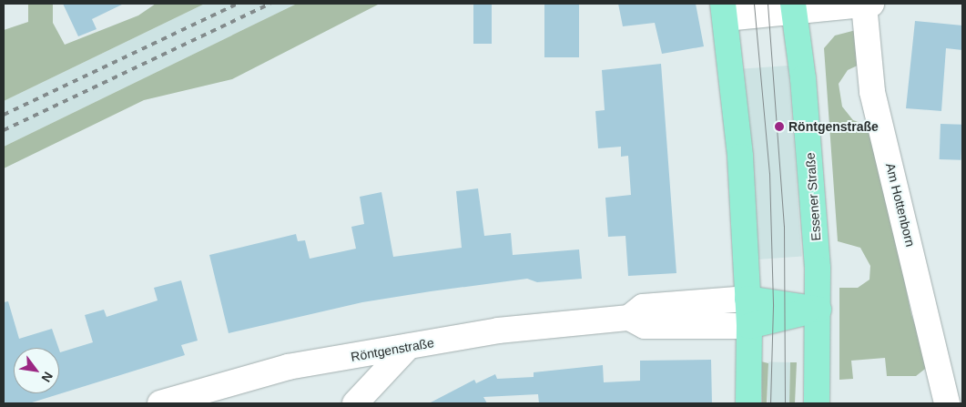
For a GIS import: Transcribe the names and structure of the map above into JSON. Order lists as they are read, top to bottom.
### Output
{
  "streets": {
    "main road": ["Essener Straße"],
    "street": ["Am Hottenborn", "Röntgenstraße"]
  },
  "places": ["Röntgenstraße"],
  "north": "bottom right"
}
